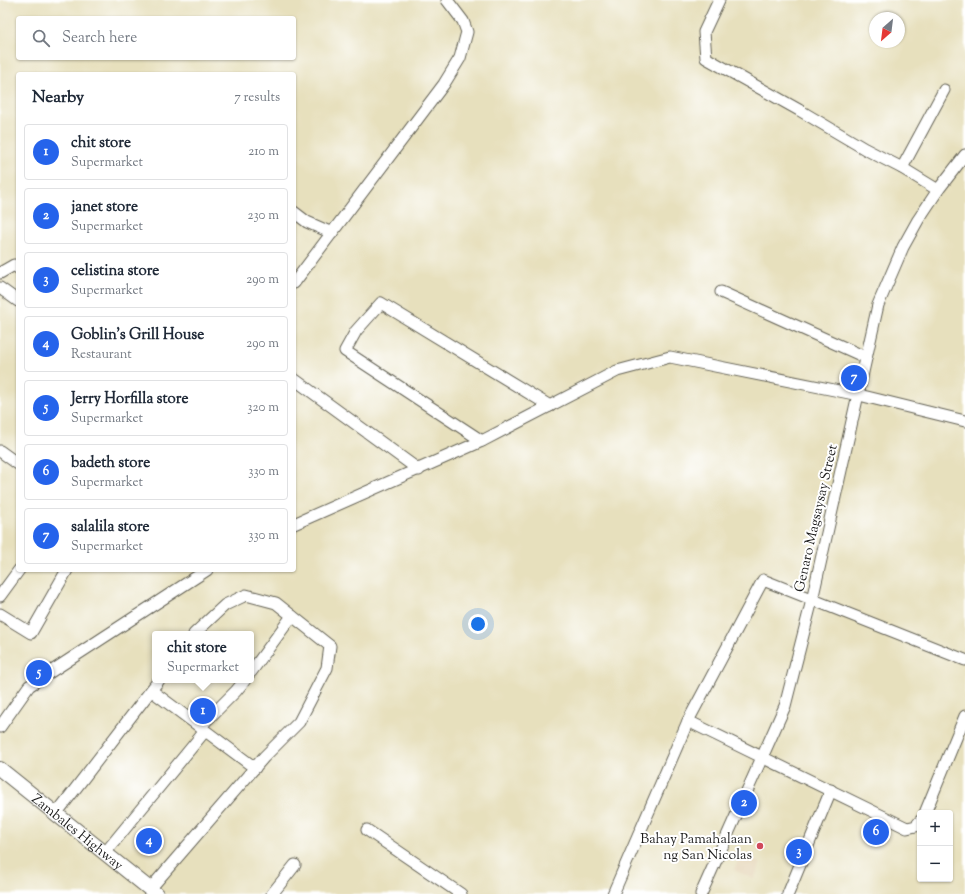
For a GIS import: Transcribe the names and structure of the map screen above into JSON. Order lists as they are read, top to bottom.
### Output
{
  "streets": {
    "main road": ["Zambales Highway"],
    "street": ["Genaro Magsaysay Street"]
  },
  "places": ["Bahay Pamahalaan ng San Nicolas"],
  "north": "bottom left",
  "page": {
    "search": "Search here",
    "heading": ["Nearby", "7 results"],
    "list": [
      {
        "mark": "1",
        "name": "chit store",
        "note": "Supermarket",
        "value": "210 m"
      },
      {
        "mark": "2",
        "name": "janet store",
        "note": "Supermarket",
        "value": "230 m"
      },
      {
        "mark": "3",
        "name": "celistina store",
        "note": "Supermarket",
        "value": "290 m"
      },
      {
        "mark": "4",
        "name": "Goblin's Grill House",
        "note": "Restaurant",
        "value": "290 m"
      },
      {
        "mark": "5",
        "name": "Jerry Horfilla store",
        "note": "Supermarket",
        "value": "320 m"
      },
      {
        "mark": "6",
        "name": "badeth store",
        "note": "Supermarket",
        "value": "330 m"
      },
      {
        "mark": "7",
        "name": "salalila store",
        "note": "Supermarket",
        "value": "330 m"
      }
    ],
    "pins": [
      "7",
      "5",
      "1",
      "2",
      "6",
      "4",
      "3"
    ],
    "popup": ["chit store", "Supermarket"],
    "map_buttons": ["+", "−"]
  }
}
